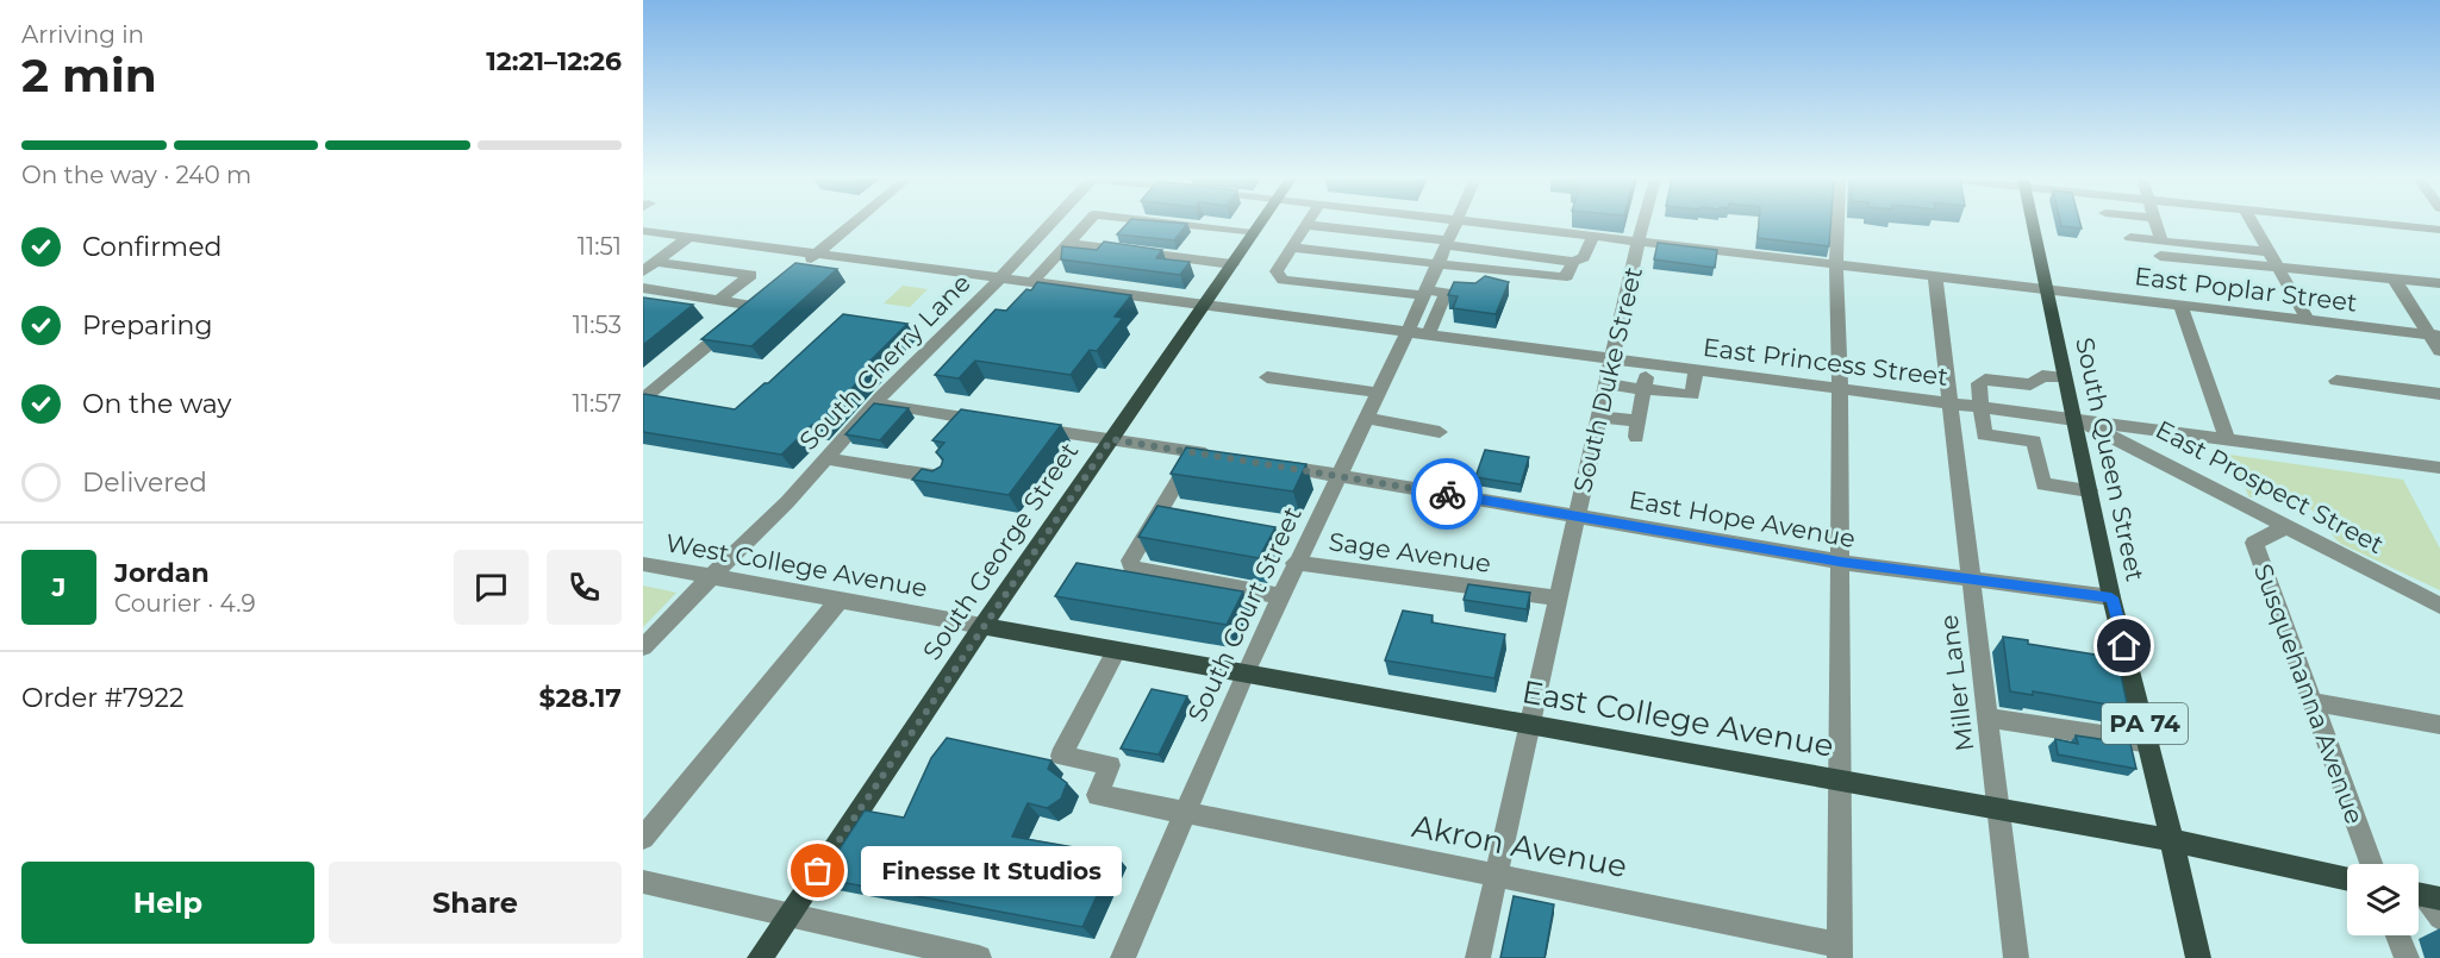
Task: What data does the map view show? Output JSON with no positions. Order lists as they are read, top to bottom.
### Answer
{
  "streets": {
    "main road": [
      "South Queen Street",
      "South George Street",
      "East College Avenue",
      "PA 74"
    ],
    "street": [
      "East Poplar Street",
      "South Cherry Lane",
      "East Princess Street",
      "South Duke Street",
      "East Prospect Street",
      "East Hope Avenue",
      "Sage Avenue",
      "West College Avenue",
      "South Court Street",
      "Miller Lane",
      "Susquehanna Avenue",
      "Akron Avenue"
    ]
  },
  "crossings": [
    ["East Poplar Street", "South Duke Street"],
    ["East Poplar Street", "South Queen Street"],
    ["East Poplar Street", "Miller Lane"],
    ["South Cherry Lane", "East Princess Street"],
    ["South Cherry Lane", "West College Avenue"],
    ["East Princess Street", "South Duke Street"],
    ["East Princess Street", "South Queen Street"],
    ["East Princess Street", "East Prospect Street"],
    ["East Princess Street", "South George Street"],
    ["East Princess Street", "South Court Street"],
    ["East Princess Street", "Miller Lane"],
    ["South Duke Street", "East Hope Avenue"],
    ["South Duke Street", "Sage Avenue"],
    ["South Duke Street", "East College Avenue"],
    ["South Duke Street", "Akron Avenue"],
    ["South Queen Street", "East Prospect Street"],
    ["South Queen Street", "East Hope Avenue"],
    ["South Queen Street", "East College Avenue"],
    ["East Prospect Street", "Susquehanna Avenue"],
    ["East Hope Avenue", "South Court Street"],
    ["East Hope Avenue", "Miller Lane"],
    ["South George Street", "West College Avenue"],
    ["South George Street", "East College Avenue"],
    ["Sage Avenue", "South Court Street"],
    ["West College Avenue", "East College Avenue"],
    ["South Court Street", "East College Avenue"],
    ["South Court Street", "Akron Avenue"],
    ["Miller Lane", "East College Avenue"],
    ["East College Avenue", "Akron Avenue"]
  ],
  "places": ["Finesse It Studios"],
  "page": {
    "heading": ["2 min", "Arriving in", "12:21–12:26"],
    "panel": [
      "Jordan",
      "Courier · 4.9",
      "Order #7922",
      "$28.17"
    ],
    "bar": "On the way · 240 m",
    "list": [
      ["Confirmed", "11:51"],
      ["Preparing", "11:53"],
      ["On the way", "11:57"],
      "Delivered"
    ],
    "round": "J",
    "bubble": "Finesse It Studios",
    "buttons": ["Help", "Share"]
  }
}
